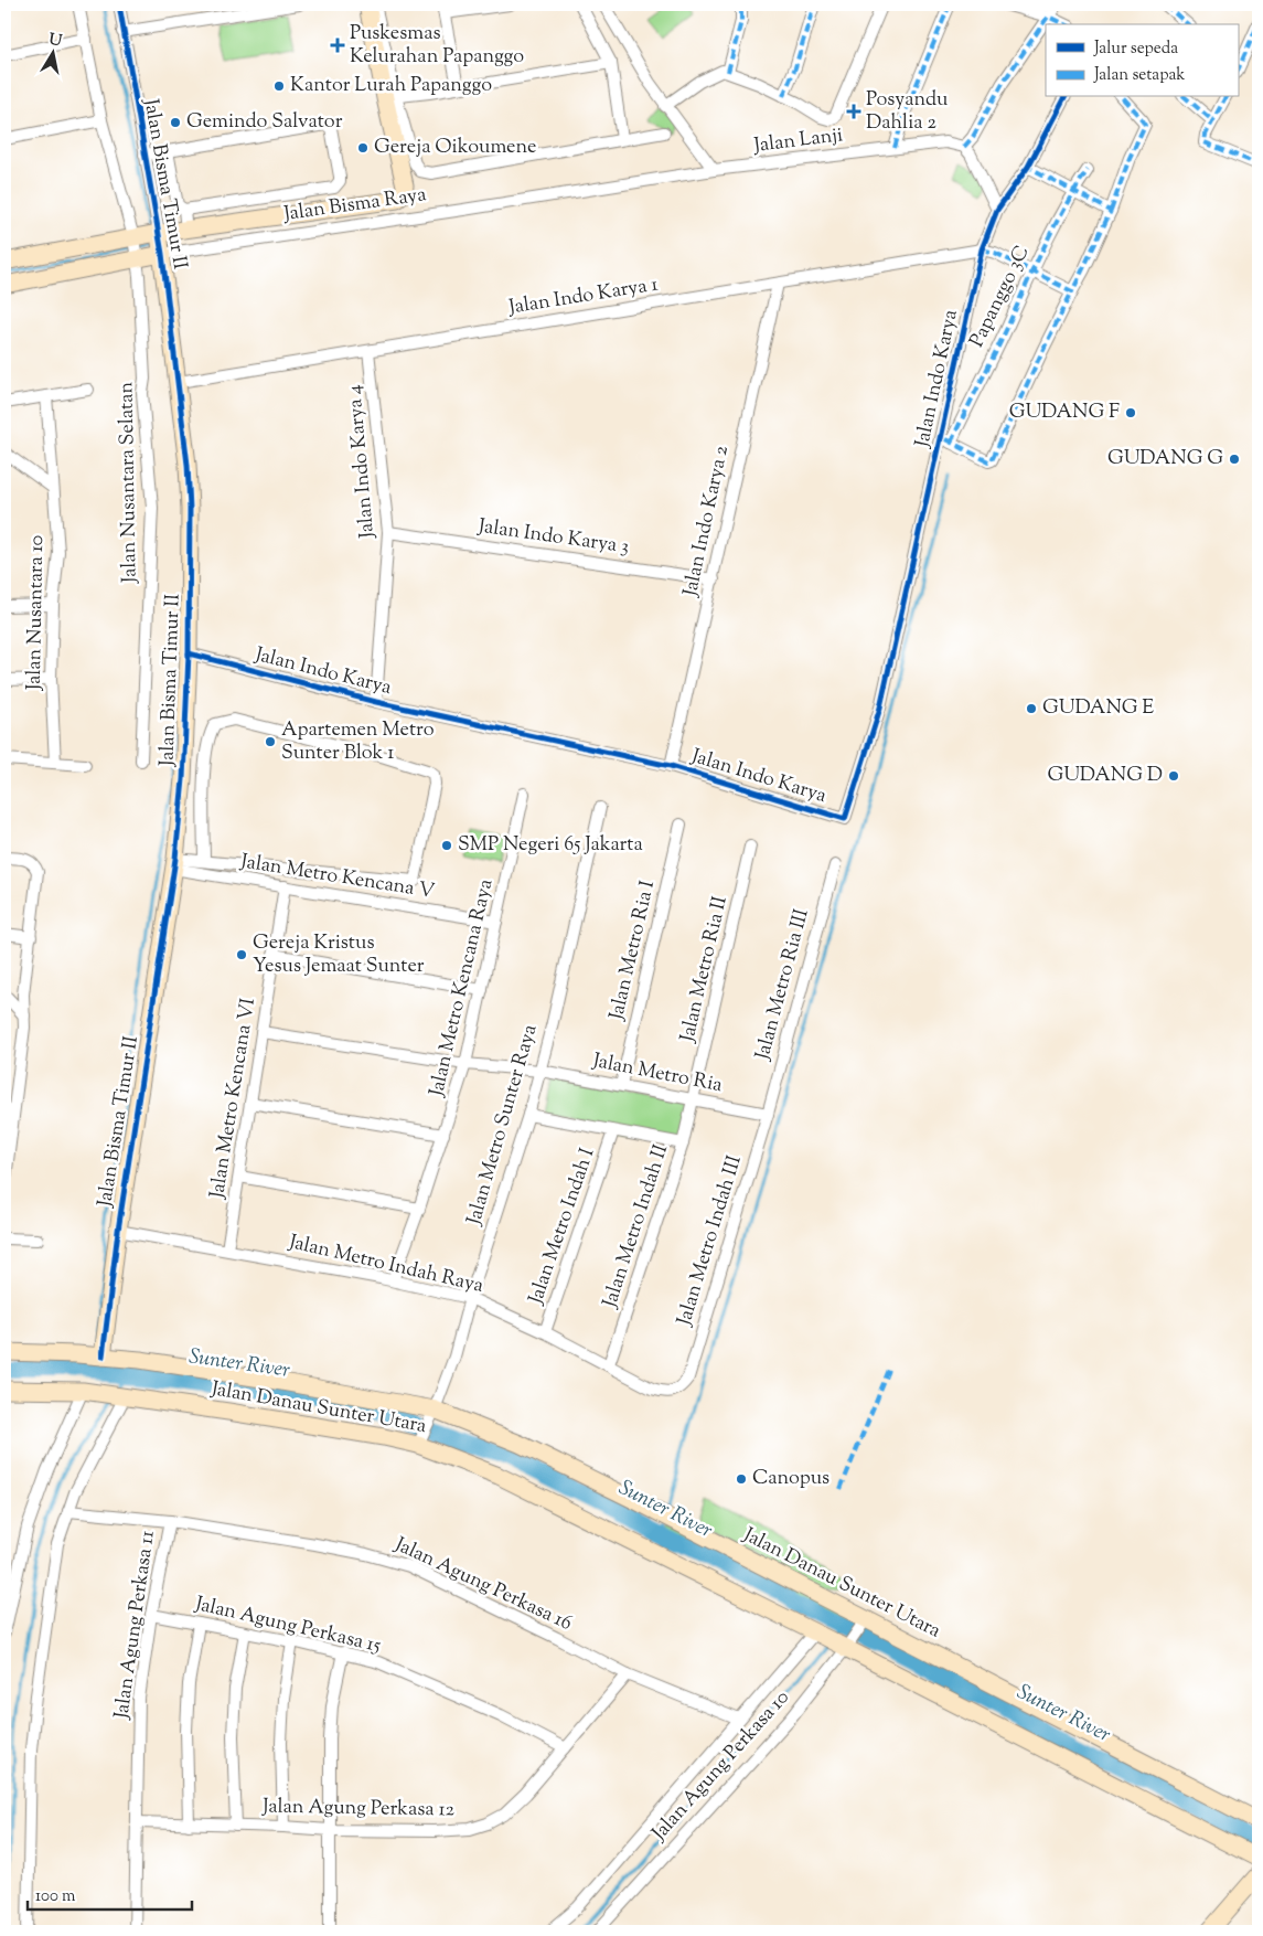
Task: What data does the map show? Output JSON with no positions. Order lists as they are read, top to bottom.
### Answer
{
  "streets": {
    "main road": ["Jalan Bisma Timur II", "Jalan Bisma Raya", "Jalan Danau Sunter Utara"],
    "street": [
      "Jalan Lanji",
      "Jalan Indo Karya 1",
      "Papanggo 3C",
      "Jalan Indo Karya",
      "Jalan Indo Karya 4",
      "Jalan Nusantara Selatan",
      "Jalan Indo Karya 2",
      "Jalan Indo Karya 3",
      "Jalan Nusantara 10",
      "Jalan Metro Kencana V",
      "Jalan Metro Ria I",
      "Jalan Metro Ria II",
      "Jalan Metro Ria III",
      "Jalan Metro Kencana Raya",
      "Jalan Metro Ria",
      "Jalan Metro Kencana VI",
      "Jalan Metro Sunter Raya",
      "Jalan Metro Indah I",
      "Jalan Metro Indah II",
      "Jalan Metro Indah III",
      "Jalan Metro Indah Raya",
      "Jalan Agung Perkasa 16",
      "Jalan Agung Perkasa 11",
      "Jalan Agung Perkasa 15",
      "Jalan Agung Perkasa 10",
      "Jalan Agung Perkasa 12"
    ]
  },
  "crossings": [
    ["Jalan Lanji", "Jalan Bisma Raya"],
    ["Jalan Bisma Timur II", "Jalan Bisma Raya"],
    ["Jalan Bisma Timur II", "Jalan Indo Karya 1"],
    ["Jalan Bisma Timur II", "Jalan Indo Karya"],
    ["Jalan Bisma Timur II", "Jalan Nusantara Selatan"],
    ["Jalan Bisma Timur II", "Jalan Metro Kencana V"],
    ["Jalan Bisma Timur II", "Jalan Metro Indah Raya"],
    ["Jalan Bisma Timur II", "Jalan Danau Sunter Utara"],
    ["Jalan Bisma Raya", "Jalan Nusantara Selatan"],
    ["Jalan Indo Karya 1", "Papanggo 3C"],
    ["Jalan Indo Karya 1", "Jalan Indo Karya"],
    ["Jalan Indo Karya 1", "Jalan Indo Karya 4"],
    ["Jalan Indo Karya 1", "Jalan Indo Karya 2"],
    ["Papanggo 3C", "Jalan Indo Karya"],
    ["Jalan Indo Karya", "Jalan Indo Karya 4"],
    ["Jalan Indo Karya", "Jalan Indo Karya 2"],
    ["Jalan Indo Karya 4", "Jalan Indo Karya 3"],
    ["Jalan Indo Karya 2", "Jalan Indo Karya 3"],
    ["Jalan Metro Kencana V", "Jalan Metro Kencana Raya"],
    ["Jalan Metro Kencana V", "Jalan Metro Kencana VI"],
    ["Jalan Metro Ria I", "Jalan Metro Ria"],
    ["Jalan Metro Ria II", "Jalan Metro Ria"],
    ["Jalan Metro Ria II", "Jalan Metro Indah II"],
    ["Jalan Metro Ria III", "Jalan Metro Ria"],
    ["Jalan Metro Ria III", "Jalan Metro Indah III"],
    ["Jalan Metro Kencana Raya", "Jalan Metro Ria"],
    ["Jalan Metro Kencana Raya", "Jalan Metro Indah Raya"],
    ["Jalan Metro Ria", "Jalan Metro Kencana VI"],
    ["Jalan Metro Ria", "Jalan Metro Sunter Raya"],
    ["Jalan Metro Ria", "Jalan Metro Indah II"],
    ["Jalan Metro Ria", "Jalan Metro Indah III"],
    ["Jalan Metro Kencana VI", "Jalan Metro Indah Raya"],
    ["Jalan Metro Sunter Raya", "Jalan Metro Indah I"],
    ["Jalan Metro Sunter Raya", "Jalan Metro Indah Raya"],
    ["Jalan Metro Sunter Raya", "Jalan Danau Sunter Utara"],
    ["Jalan Metro Indah I", "Jalan Metro Indah II"],
    ["Jalan Metro Indah I", "Jalan Metro Indah Raya"],
    ["Jalan Metro Indah II", "Jalan Metro Indah Raya"],
    ["Jalan Metro Indah III", "Jalan Metro Indah Raya"],
    ["Jalan Danau Sunter Utara", "Jalan Agung Perkasa 10"],
    ["Jalan Agung Perkasa 16", "Jalan Agung Perkasa 11"],
    ["Jalan Agung Perkasa 16", "Jalan Agung Perkasa 10"],
    ["Jalan Agung Perkasa 16", "Jalan Agung Perkasa 12"],
    ["Jalan Agung Perkasa 11", "Jalan Agung Perkasa 15"],
    ["Jalan Agung Perkasa 11", "Jalan Agung Perkasa 12"],
    ["Jalan Agung Perkasa 15", "Jalan Agung Perkasa 12"]
  ],
  "water": ["Sunter River"],
  "places": {
    "health": ["Puskesmas Kelurahan Papanggo", "Posyandu Dahlia 2"],
    "other": [
      "Kantor Lurah Papanggo",
      "Gemindo Salvator",
      "Gereja Oikoumene",
      "GUDANG F",
      "GUDANG G",
      "GUDANG E",
      "Apartemen Metro Sunter Blok 1",
      "GUDANG D",
      "SMP Negeri 65 Jakarta",
      "Gereja Kristus Yesus Jemaat Sunter",
      "Canopus"
    ]
  },
  "legend": ["Jalur sepeda", "Jalan setapak"],
  "scale_bar": "100 m",
  "north": "top"
}
